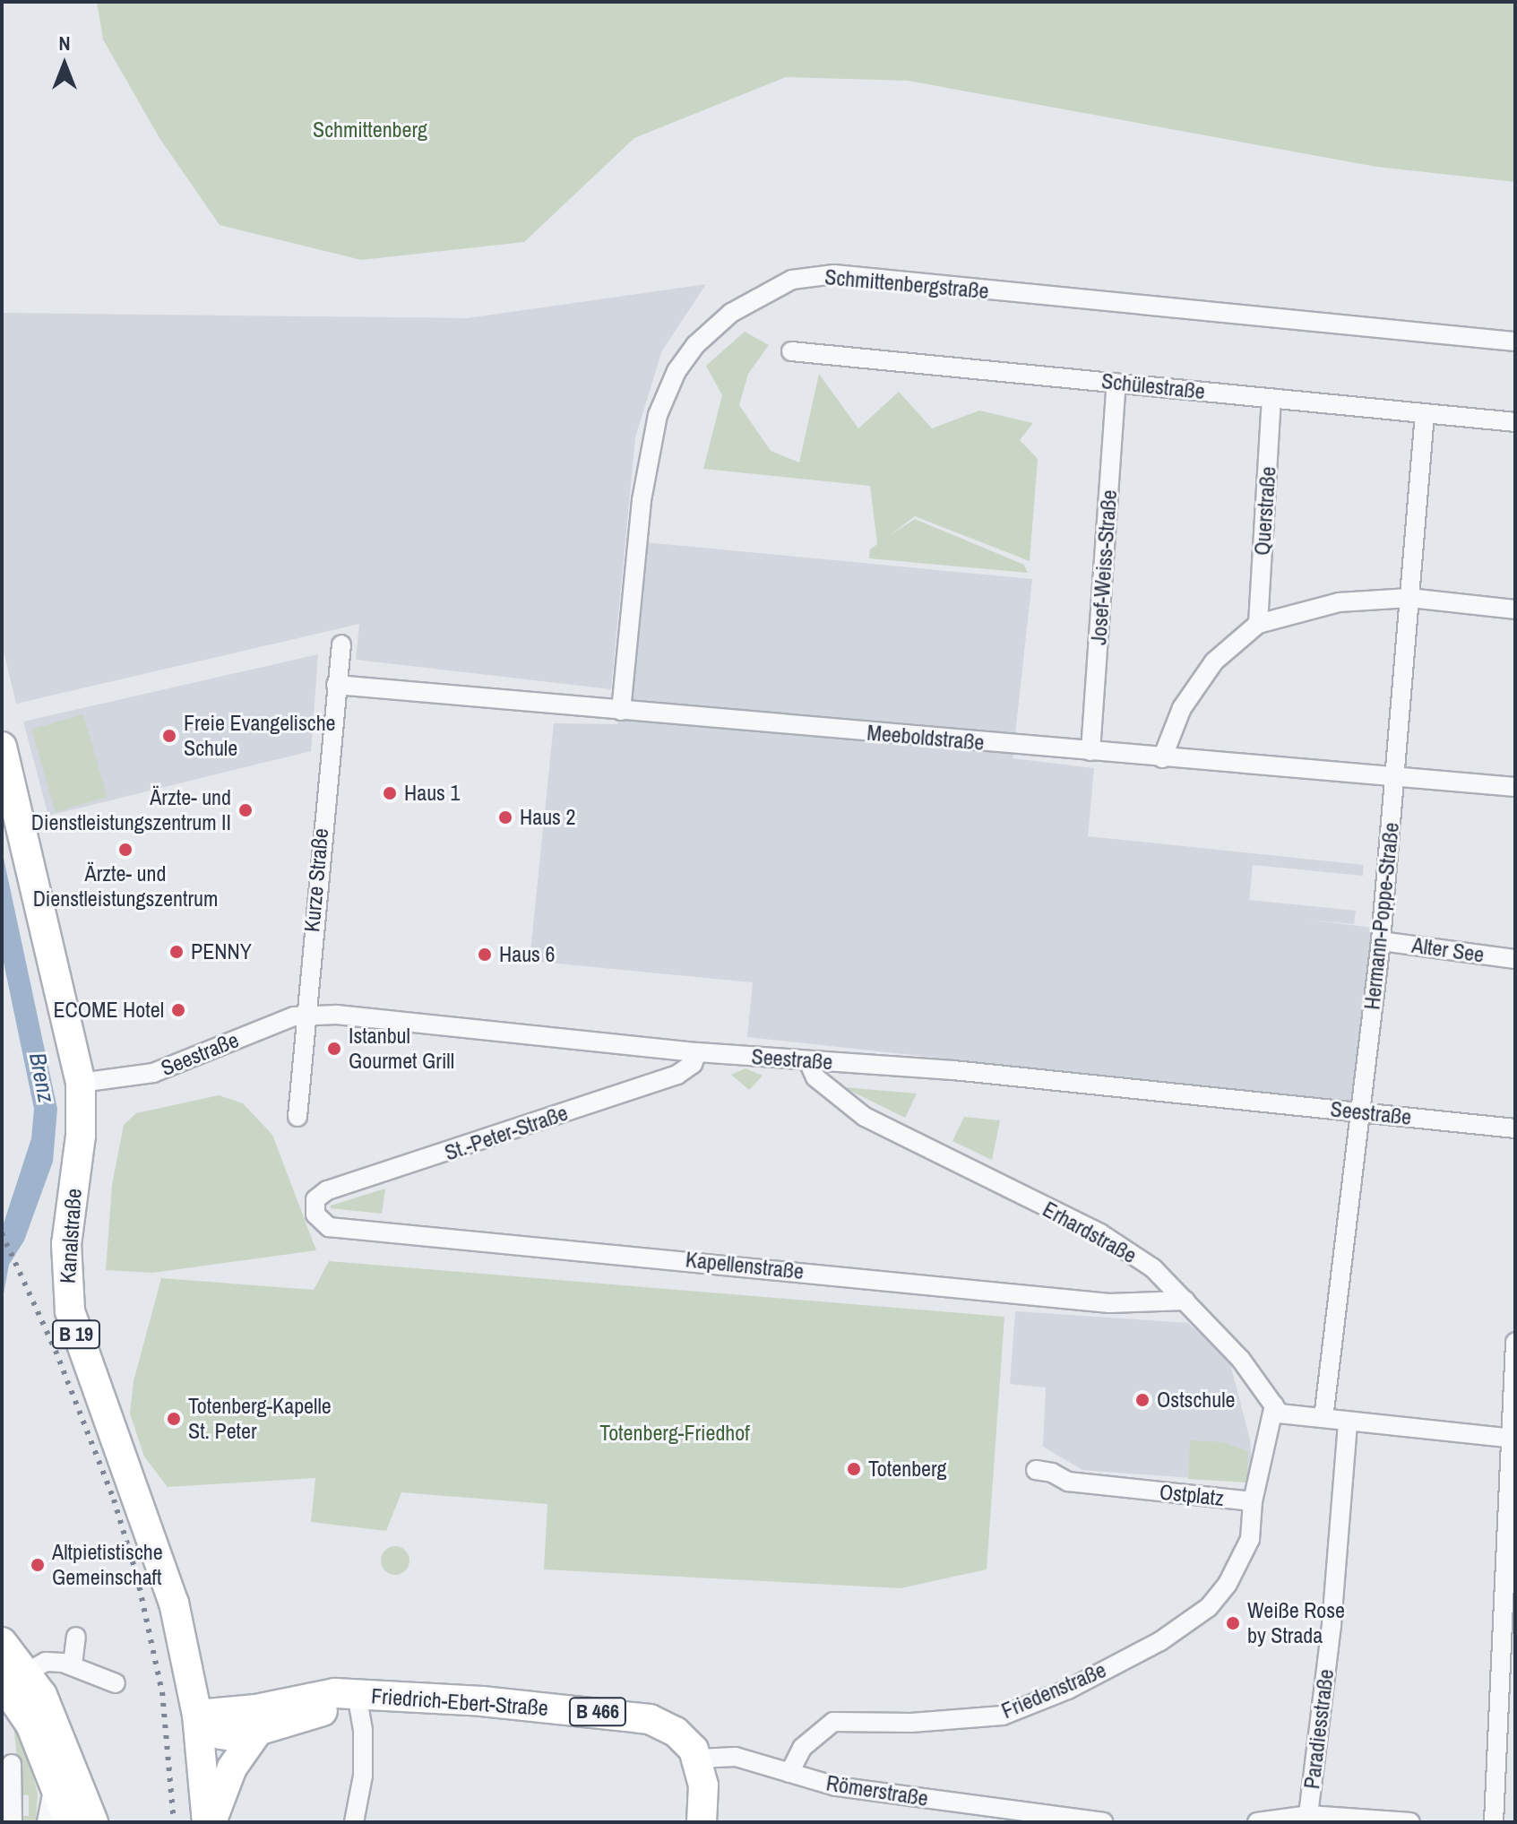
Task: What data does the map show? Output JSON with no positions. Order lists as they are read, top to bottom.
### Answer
{
  "streets": {
    "main road": [
      "Kanalstraße",
      "B 19",
      "Friedrich-Ebert-Straße",
      "B 466"
    ],
    "street": [
      "Schmittenbergstraße",
      "Schülestraße",
      "Querstraße",
      "Josef-Weiss-Straße",
      "Meeboldstraße",
      "Kurze Straße",
      "Hermann-Poppe-Straße",
      "Alter See",
      "Seestraße",
      "St.-Peter-Straße",
      "Erhardstraße",
      "Kapellenstraße",
      "Ostplatz",
      "Friedenstraße",
      "Paradiesstraße",
      "Römerstraße"
    ]
  },
  "crossings": [
    ["Schmittenbergstraße", "Meeboldstraße"],
    ["Schülestraße", "Querstraße"],
    ["Schülestraße", "Josef-Weiss-Straße"],
    ["Schülestraße", "Hermann-Poppe-Straße"],
    ["Josef-Weiss-Straße", "Meeboldstraße"],
    ["Meeboldstraße", "Kurze Straße"],
    ["Meeboldstraße", "Hermann-Poppe-Straße"],
    ["Kurze Straße", "Seestraße"],
    ["Hermann-Poppe-Straße", "Alter See"],
    ["Hermann-Poppe-Straße", "Seestraße"],
    ["Seestraße", "St.-Peter-Straße"],
    ["Seestraße", "Erhardstraße"],
    ["Seestraße", "Kanalstraße"],
    ["St.-Peter-Straße", "Kapellenstraße"],
    ["Erhardstraße", "Kapellenstraße"],
    ["Erhardstraße", "Ostplatz"],
    ["Kanalstraße", "B 19"],
    ["Kanalstraße", "Friedrich-Ebert-Straße"],
    ["B 19", "Friedrich-Ebert-Straße"],
    ["Ostplatz", "Friedenstraße"],
    ["Friedenstraße", "Römerstraße"],
    ["Friedrich-Ebert-Straße", "Römerstraße"]
  ],
  "water": ["Brenz"],
  "parks": ["Schmittenberg", "Totenberg-Friedhof"],
  "places": [
    "Freie Evangelische Schule",
    "Haus 1",
    "Ärzte- und Dienstleistungszentrum II",
    "Haus 2",
    "Ärzte- und Dienstleistungszentrum",
    "PENNY",
    "Haus 6",
    "ECOME Hotel",
    "Istanbul Gourmet Grill",
    "Ostschule",
    "Totenberg-Kapelle St. Peter",
    "Totenberg",
    "Altpietistische Gemeinschaft",
    "Weiße Rose by Strada"
  ],
  "north": "top"
}
